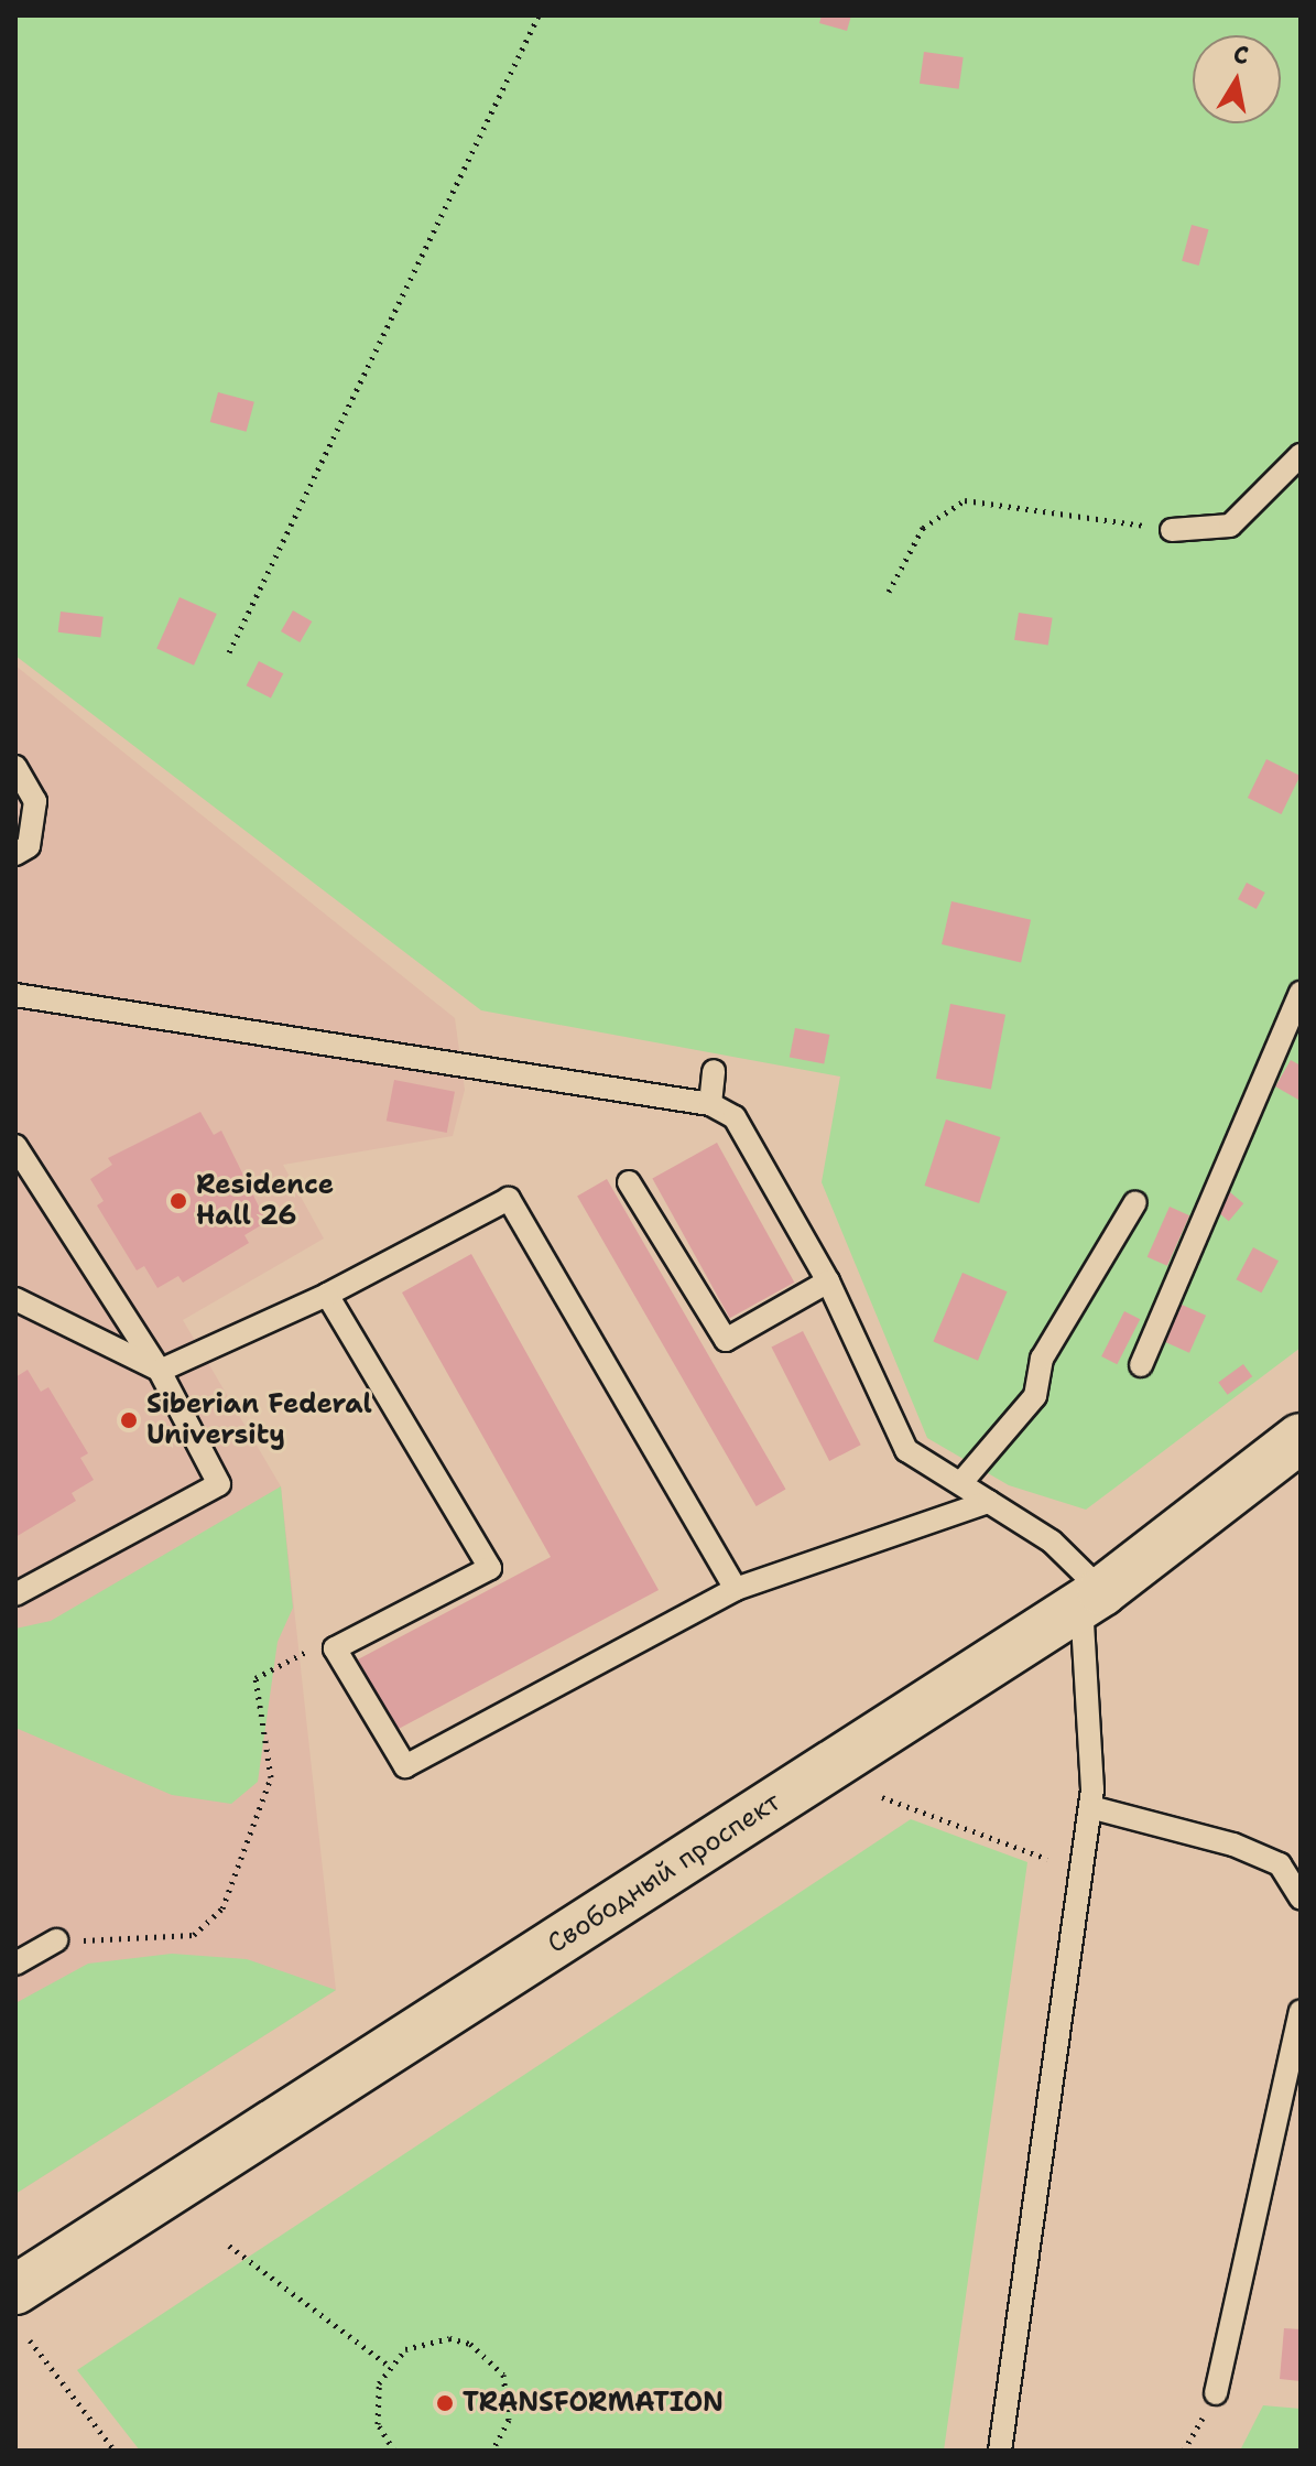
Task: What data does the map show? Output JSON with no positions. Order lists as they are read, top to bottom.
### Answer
{
  "streets": {
    "main road": ["Свободный проспект"]
  },
  "places": ["Residence Hall 26", "Siberian Federal University", "TRANSFORMATION"],
  "north": "top"
}
